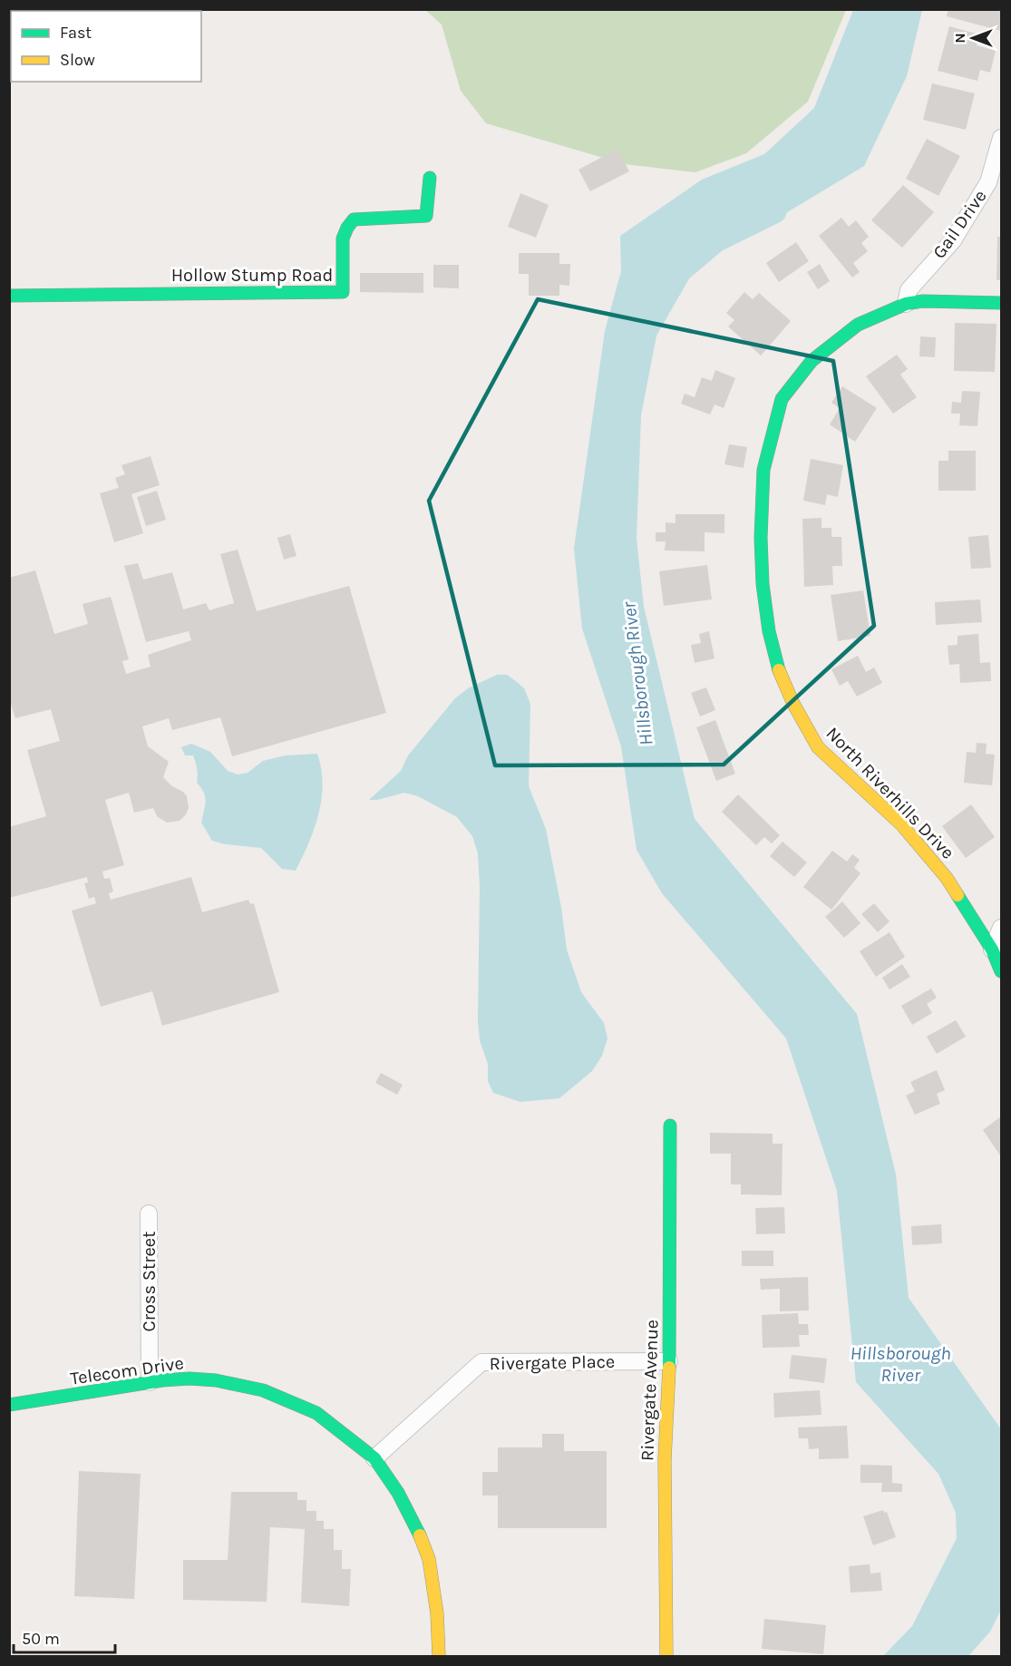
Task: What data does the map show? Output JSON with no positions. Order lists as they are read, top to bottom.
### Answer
{
  "streets": {
    "street": [
      "Gail Drive",
      "Hollow Stump Road",
      "North Riverhills Drive",
      "Cross Street",
      "Rivergate Place",
      "Telecom Drive",
      "Rivergate Avenue"
    ]
  },
  "crossings": [
    ["Gail Drive", "North Riverhills Drive"],
    ["Cross Street", "Telecom Drive"],
    ["Rivergate Place", "Telecom Drive"],
    ["Rivergate Place", "Rivergate Avenue"]
  ],
  "water": ["Hillsborough River"],
  "legend": ["Fast", "Slow"],
  "scale_bar": "50 m",
  "north": "left"
}
